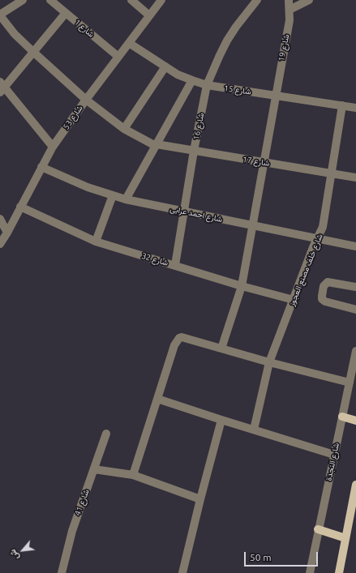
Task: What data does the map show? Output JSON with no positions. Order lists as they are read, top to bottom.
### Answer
{
  "streets": {
    "street": [
      "شارع 1",
      "شارع 19",
      "شارع 15",
      "شارع 53",
      "شارع 16",
      "شارع 17",
      "شارع احمد عرابى",
      "شارع 32",
      "شارع خلف مصنع العجوز",
      "شارع النجدة",
      "شارع 41"
    ]
  },
  "crossings": [
    ["شارع 1", "شارع 53"],
    ["شارع 19", "شارع 15"],
    ["شارع 19", "شارع 17"],
    ["شارع 19", "شارع احمد عرابى"],
    ["شارع 19", "شارع 32"],
    ["شارع 15", "شارع 53"],
    ["شارع 15", "شارع 16"],
    ["شارع 15", "شارع خلف مصنع العجوز"],
    ["شارع 53", "شارع 17"],
    ["شارع 53", "شارع احمد عرابى"],
    ["شارع 53", "شارع 32"],
    ["شارع 16", "شارع 17"],
    ["شارع 16", "شارع احمد عرابى"],
    ["شارع 16", "شارع 32"],
    ["شارع 17", "شارع خلف مصنع العجوز"],
    ["شارع احمد عرابى", "شارع خلف مصنع العجوز"],
    ["شارع 32", "شارع خلف مصنع العجوز"]
  ],
  "scale_bar": "50 m",
  "north": "bottom left"
}
